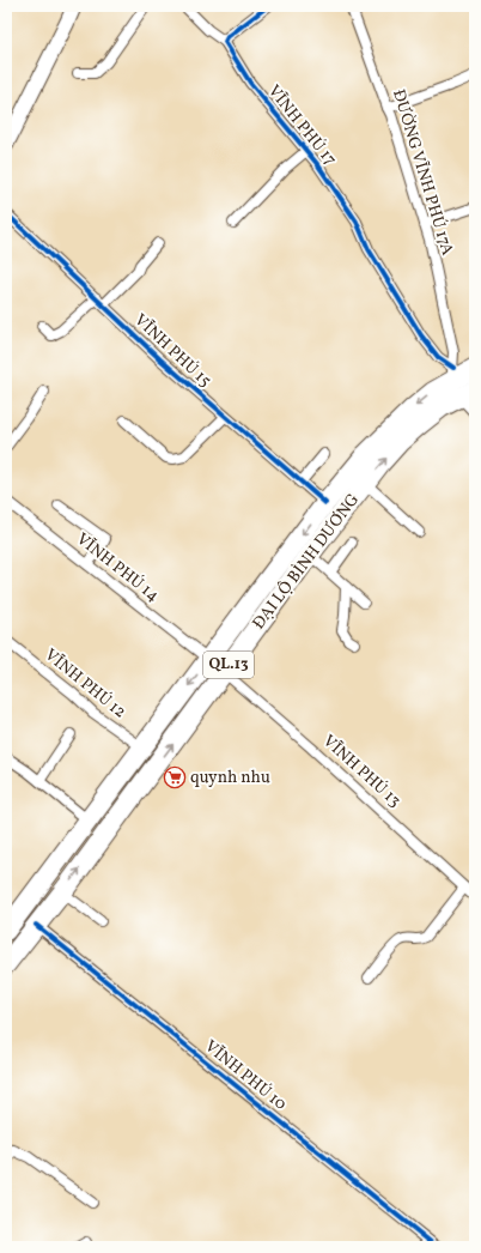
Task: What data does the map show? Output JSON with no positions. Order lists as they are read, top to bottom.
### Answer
{
  "streets": {
    "highway": ["ĐẠI LỘ BÌNH DƯƠNG", "QL.13"],
    "street": [
      "VĨNH PHÚ 17",
      "ĐƯỜNG VĨNH PHÚ 17A",
      "VĨNH PHÚ 15",
      "VĨNH PHÚ 14",
      "VĨNH PHÚ 12",
      "VĨNH PHÚ 13",
      "VĨNH PHÚ 10"
    ]
  },
  "crossings": [
    ["VĨNH PHÚ 17", "ĐƯỜNG VĨNH PHÚ 17A"],
    ["VĨNH PHÚ 17", "ĐẠI LỘ BÌNH DƯƠNG"],
    ["ĐƯỜNG VĨNH PHÚ 17A", "ĐẠI LỘ BÌNH DƯƠNG"],
    ["VĨNH PHÚ 15", "ĐẠI LỘ BÌNH DƯƠNG"],
    ["ĐẠI LỘ BÌNH DƯƠNG", "VĨNH PHÚ 14"],
    ["ĐẠI LỘ BÌNH DƯƠNG", "VĨNH PHÚ 12"],
    ["ĐẠI LỘ BÌNH DƯƠNG", "VĨNH PHÚ 13"],
    ["ĐẠI LỘ BÌNH DƯƠNG", "VĨNH PHÚ 10"]
  ],
  "places": {
    "supermarket": ["quynh nhu"]
  }
}
